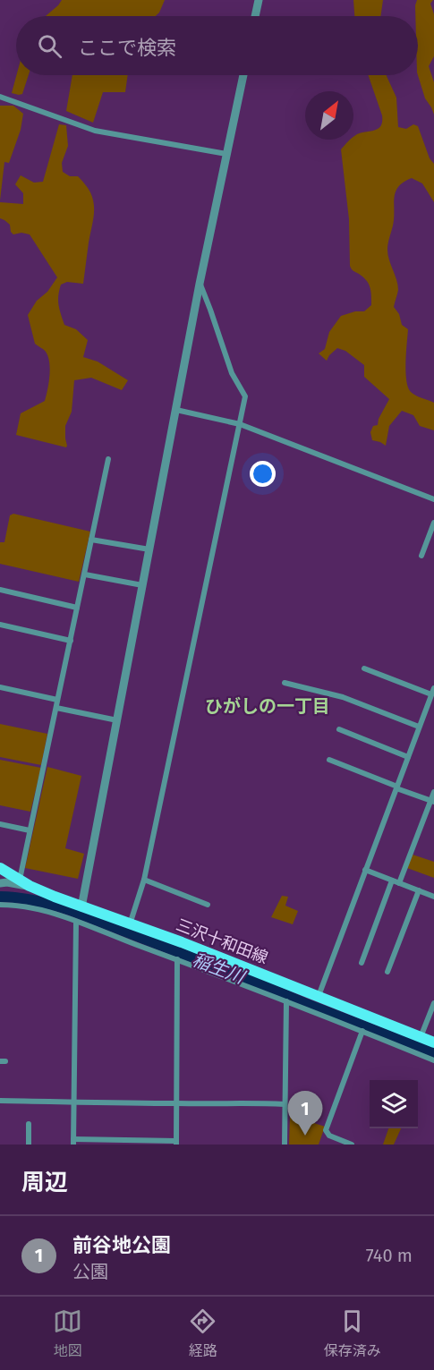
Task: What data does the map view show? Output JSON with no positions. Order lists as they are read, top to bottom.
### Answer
{
  "streets": {
    "main road": ["三沢十和田線"]
  },
  "districts": ["ひがしの一丁目"],
  "water": ["稲生川"],
  "north": "top right",
  "page": {
    "search": "ここで検索",
    "pins": "1",
    "heading": "周辺",
    "list": [
      {
        "mark": "1",
        "name": "前谷地公園",
        "note": "公園",
        "value": "740 m"
      }
    ],
    "nav": ["地図", "経路", "保存済み"]
  }
}
